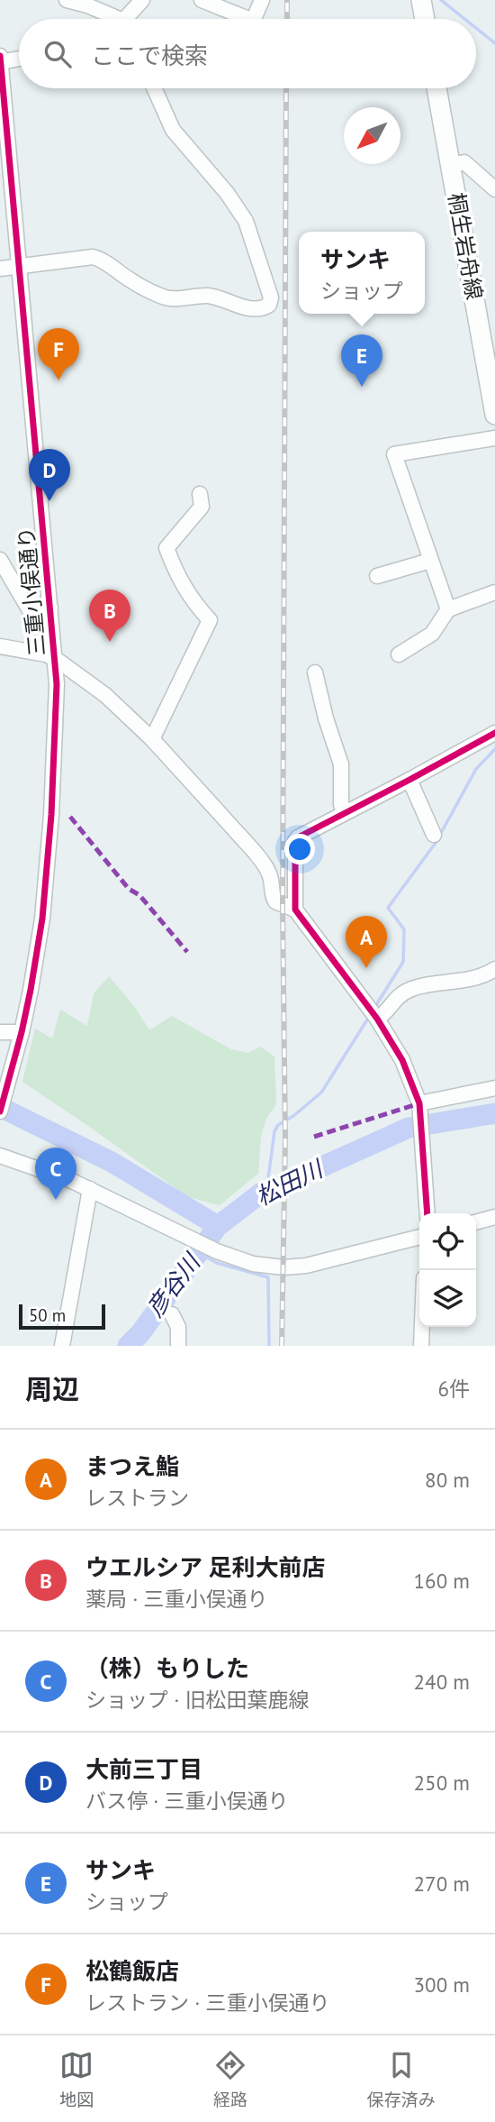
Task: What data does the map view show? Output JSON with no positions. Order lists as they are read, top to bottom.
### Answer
{
  "streets": {
    "main road": ["桐生岩舟線"],
    "street": ["三重小俣通り"]
  },
  "water": ["松田川", "彦谷川"],
  "scale_bar": "50 m",
  "north": "bottom left",
  "page": {
    "search": "ここで検索",
    "popup": ["サンキ", "ショップ"],
    "pins": [
      "F",
      "E",
      "D",
      "B",
      "A",
      "C"
    ],
    "scale": "50 m",
    "heading": ["周辺", "6件"],
    "list": [
      {
        "mark": "A",
        "name": "まつえ鮨",
        "note": "レストラン",
        "value": "80 m"
      },
      {
        "mark": "B",
        "name": "ウエルシア 足利大前店",
        "note": "薬局 · 三重小俣通り",
        "value": "160 m"
      },
      {
        "mark": "C",
        "name": "（株）もりした",
        "note": "ショップ · 旧松田葉鹿線",
        "value": "240 m"
      },
      {
        "mark": "D",
        "name": "大前三丁目",
        "note": "バス停 · 三重小俣通り",
        "value": "250 m"
      },
      {
        "mark": "E",
        "name": "サンキ",
        "note": "ショップ",
        "value": "270 m"
      },
      {
        "mark": "F",
        "name": "松鶴飯店",
        "note": "レストラン · 三重小俣通り",
        "value": "300 m"
      }
    ],
    "nav": ["地図", "経路", "保存済み"]
  }
}
